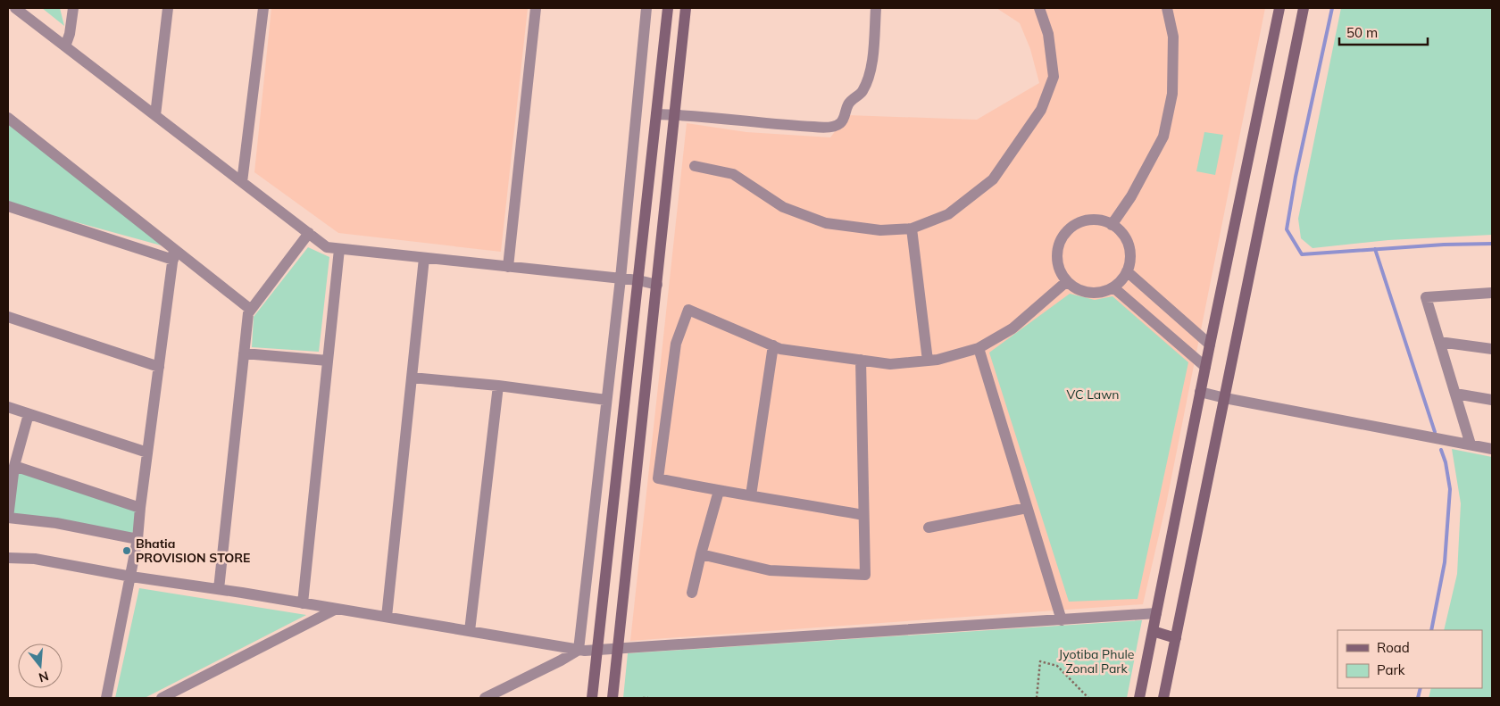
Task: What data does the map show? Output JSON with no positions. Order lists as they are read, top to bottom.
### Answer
{
  "parks": ["VC Lawn", "Jyotiba Phule Zonal Park"],
  "places": ["Bhatia PROVISION STORE"],
  "legend": ["Road", "Park"],
  "scale_bar": "50 m",
  "north": "bottom"
}
